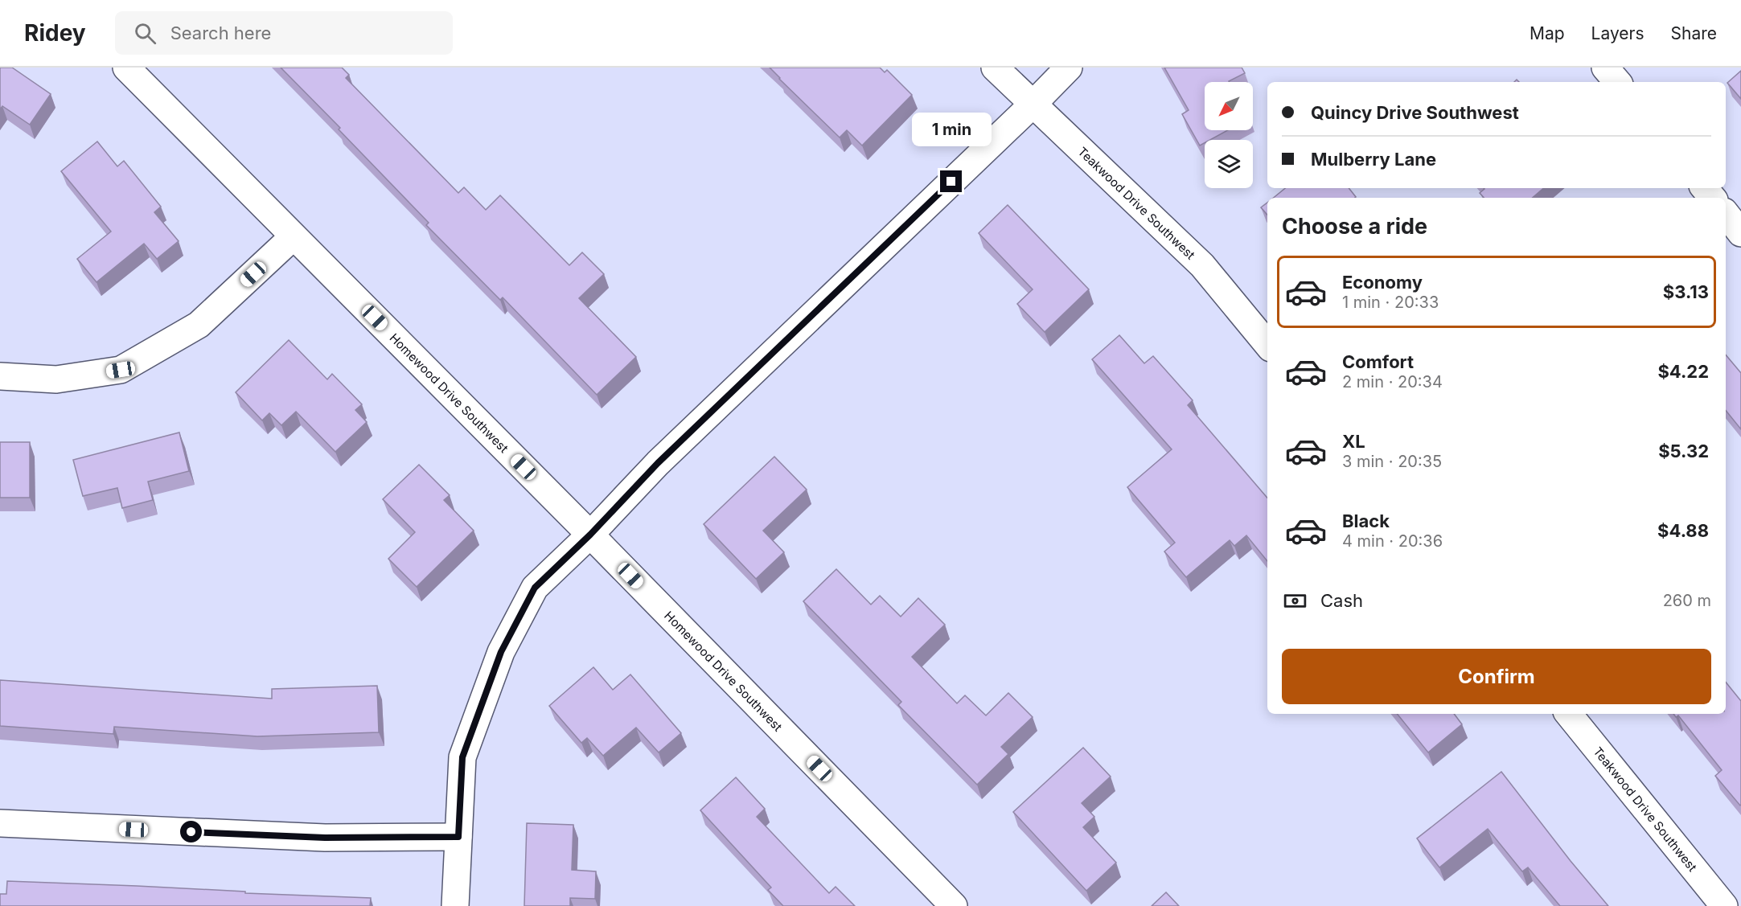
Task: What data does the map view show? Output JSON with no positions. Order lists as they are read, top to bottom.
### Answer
{
  "streets": {
    "street": ["Teakwood Drive Southwest", "Homewood Drive Southwest"]
  },
  "north": "bottom left",
  "page": {
    "header": "Ridey",
    "search": "Search here",
    "nav": ["Map", "Layers", "Share"],
    "banner": ["Quincy Drive Southwest", "Mulberry Lane"],
    "bubble": "1 min",
    "heading": "Choose a ride",
    "list": [
      {
        "name": "Economy",
        "note": "1 min · 20:33",
        "value": "$3.13"
      },
      {
        "name": "Comfort",
        "note": "2 min · 20:34",
        "value": "$4.22"
      },
      {
        "name": "XL",
        "note": "3 min · 20:35",
        "value": "$5.32"
      },
      {
        "name": "Black",
        "note": "4 min · 20:36",
        "value": "$4.88"
      }
    ],
    "pay": ["Cash", "260 m"],
    "buttons": "Confirm"
  }
}
